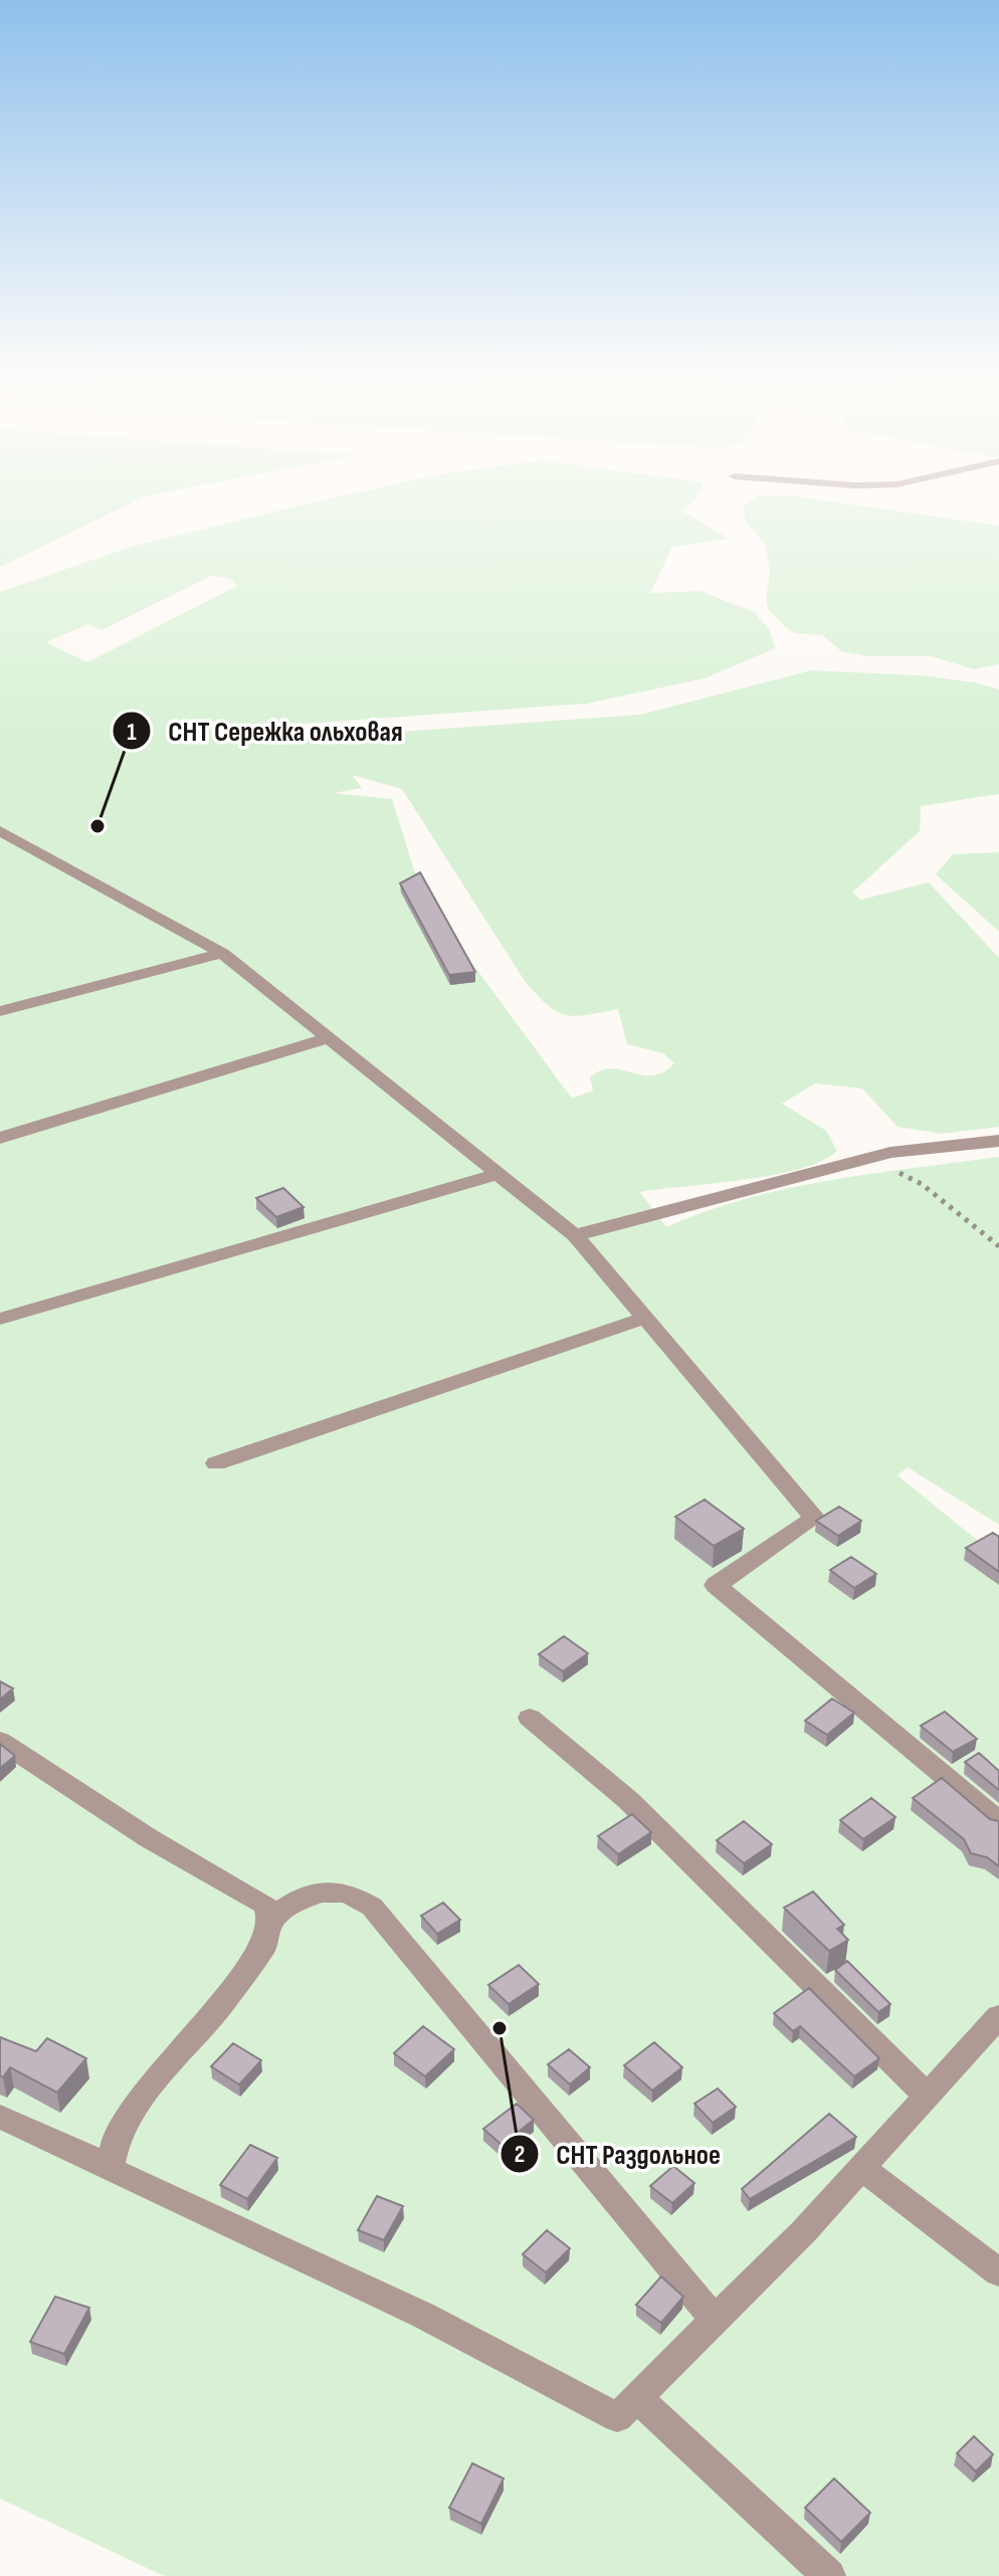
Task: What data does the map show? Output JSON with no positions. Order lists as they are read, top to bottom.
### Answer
{
  "places": ["СНТ Сережка ольховая", "СНТ Раздольное"]
}
